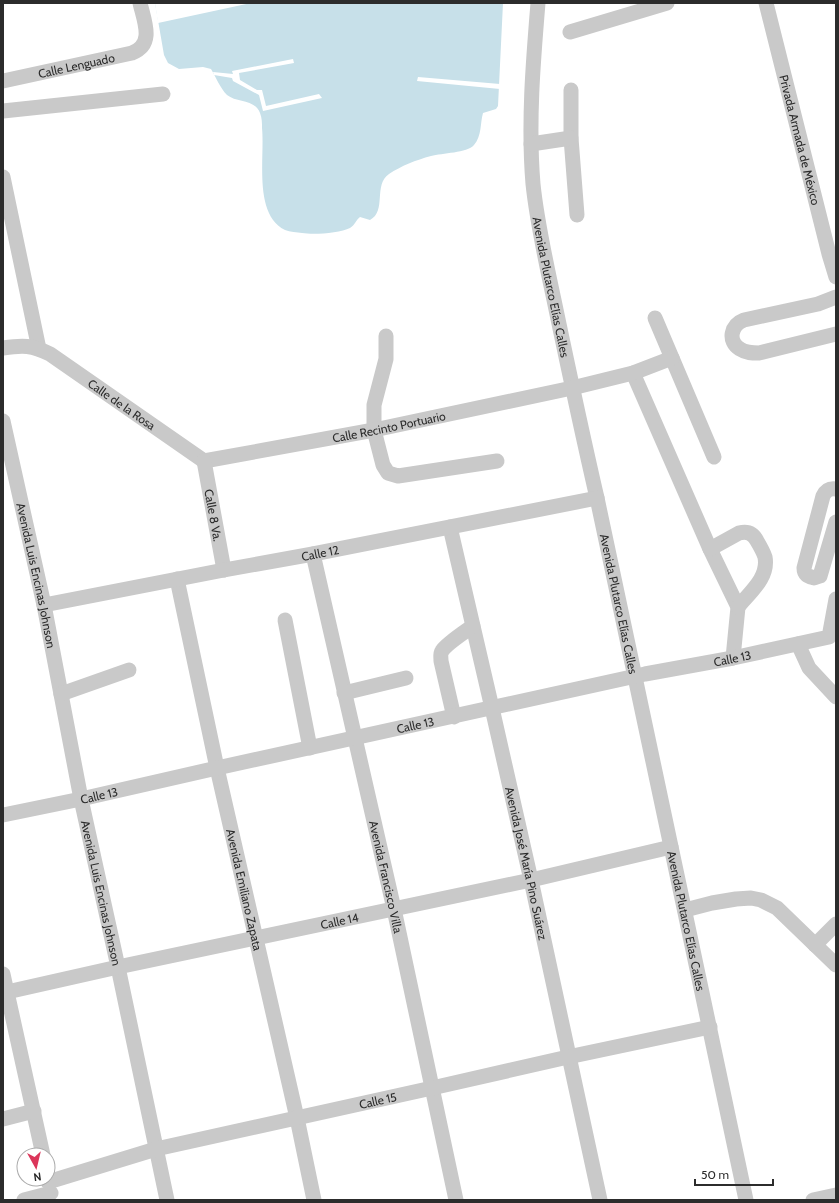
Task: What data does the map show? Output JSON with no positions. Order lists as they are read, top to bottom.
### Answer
{
  "streets": {
    "street": [
      "Calle Lenguado",
      "Privada Armada de México",
      "Avenida Plutarco Elías Calles",
      "Calle de la Rosa",
      "Calle Recinto Portuario",
      "Calle 8 Va.",
      "Calle 12",
      "Avenida Luis Encinas Johnson",
      "Calle 13",
      "Avenida José María Pino Suárez",
      "Avenida Francisco Villa",
      "Avenida Emiliano Zapata",
      "Calle 14",
      "Calle 15"
    ]
  },
  "crossings": [
    ["Avenida Plutarco Elías Calles", "Calle Recinto Portuario"],
    ["Avenida Plutarco Elías Calles", "Calle 12"],
    ["Avenida Plutarco Elías Calles", "Calle 13"],
    ["Avenida Plutarco Elías Calles", "Calle 14"],
    ["Avenida Plutarco Elías Calles", "Calle 15"],
    ["Calle de la Rosa", "Calle Recinto Portuario"],
    ["Calle de la Rosa", "Calle 8 Va."],
    ["Calle Recinto Portuario", "Calle 8 Va."],
    ["Calle 8 Va.", "Calle 12"],
    ["Calle 12", "Avenida Luis Encinas Johnson"],
    ["Calle 12", "Avenida José María Pino Suárez"],
    ["Calle 12", "Avenida Francisco Villa"],
    ["Calle 12", "Avenida Emiliano Zapata"],
    ["Avenida Luis Encinas Johnson", "Calle 13"],
    ["Avenida Luis Encinas Johnson", "Calle 14"],
    ["Avenida Luis Encinas Johnson", "Calle 15"],
    ["Calle 13", "Avenida José María Pino Suárez"],
    ["Calle 13", "Avenida Francisco Villa"],
    ["Calle 13", "Avenida Emiliano Zapata"],
    ["Avenida José María Pino Suárez", "Calle 14"],
    ["Avenida José María Pino Suárez", "Calle 15"],
    ["Avenida Francisco Villa", "Calle 14"],
    ["Avenida Francisco Villa", "Calle 15"],
    ["Avenida Emiliano Zapata", "Calle 14"],
    ["Avenida Emiliano Zapata", "Calle 15"]
  ],
  "scale_bar": "50 m",
  "north": "bottom"
}
